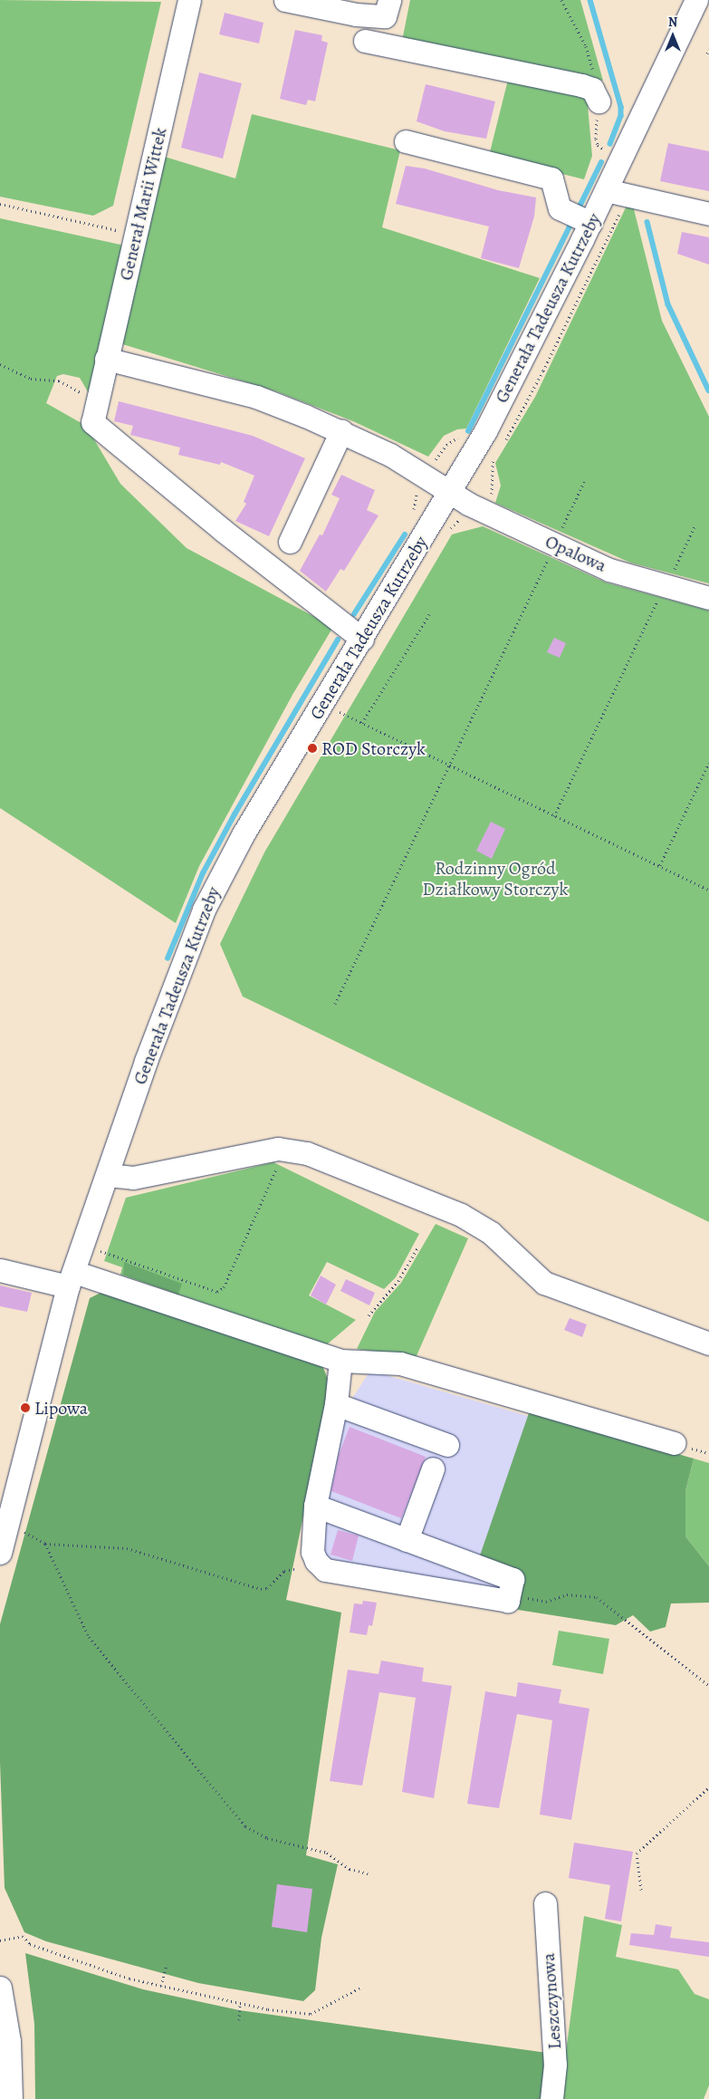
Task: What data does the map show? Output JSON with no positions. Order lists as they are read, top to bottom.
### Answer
{
  "streets": {
    "street": [
      "Generał Marii Wittek",
      "Generała Tadeusza Kutrzeby",
      "Opalowa",
      "Leszczynowa"
    ]
  },
  "crossings": [
    ["Generał Marii Wittek", "Opalowa"],
    ["Generała Tadeusza Kutrzeby", "Opalowa"]
  ],
  "parks": ["Rodzinny Ogród Działkowy Storczyk"],
  "places": ["ROD Storczyk", "Lipowa"],
  "north": "top"
}
